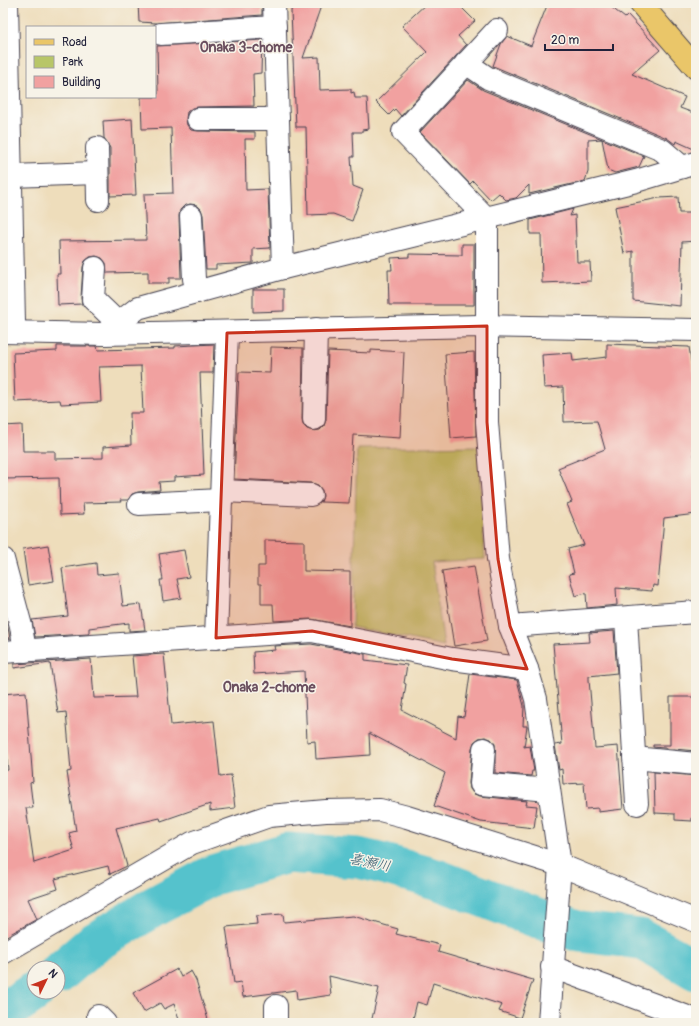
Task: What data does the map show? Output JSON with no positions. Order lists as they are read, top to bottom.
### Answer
{
  "districts": ["Onaka 3-chome", "Onaka 2-chome"],
  "water": ["喜瀬川"],
  "legend": ["Road", "Park", "Building"],
  "scale_bar": "20 m",
  "north": "top right"
}
